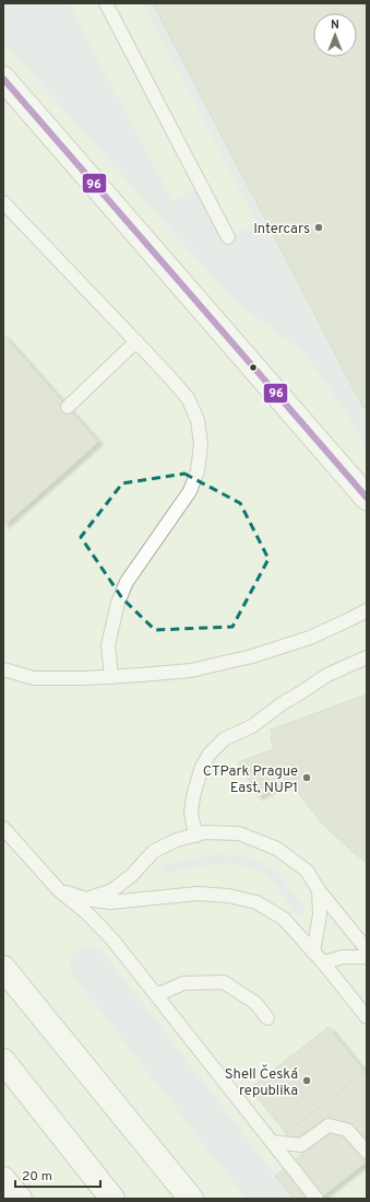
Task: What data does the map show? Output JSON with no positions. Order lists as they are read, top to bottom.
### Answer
{
  "places": ["Intercars", "CTPark Prague East, NUP1", "Shell Česká republika"],
  "lines": ["transit line 96"],
  "scale_bar": "20 m",
  "north": "top"
}
